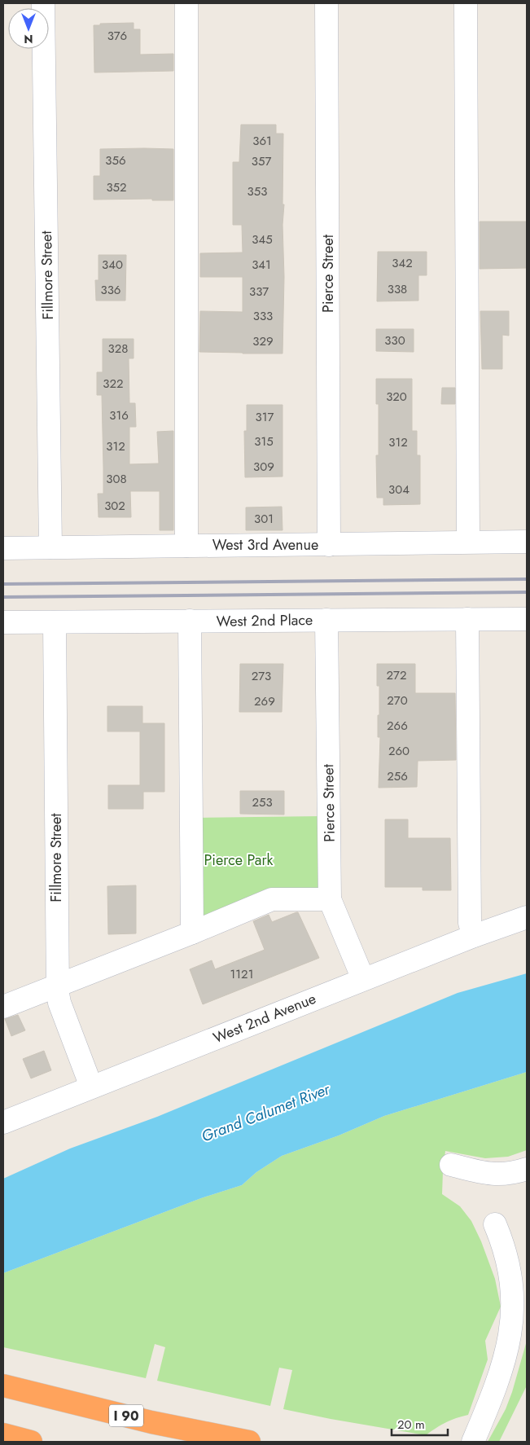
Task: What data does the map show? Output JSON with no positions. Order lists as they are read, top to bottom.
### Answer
{
  "streets": {
    "highway": ["I 90"],
    "street": [
      "Pierce Street",
      "Fillmore Street",
      "West 3rd Avenue",
      "West 2nd Place",
      "West 2nd Avenue"
    ]
  },
  "crossings": [
    ["Pierce Street", "West 3rd Avenue"],
    ["Pierce Street", "West 2nd Place"],
    ["Pierce Street", "West 2nd Avenue"],
    ["Fillmore Street", "West 3rd Avenue"],
    ["Fillmore Street", "West 2nd Place"],
    ["Fillmore Street", "West 2nd Avenue"]
  ],
  "water": ["Grand Calumet River"],
  "parks": ["Pierce Park"],
  "house_numbers": [
    "376",
    "361",
    "356",
    "357",
    "352",
    "353",
    "345",
    "342",
    "340",
    "341",
    "338",
    "336",
    "337",
    "333",
    "330",
    "329",
    "328",
    "322",
    "320",
    "316",
    "317",
    "315",
    "312",
    "312",
    "309",
    "308",
    "304",
    "302",
    "301",
    "272",
    "273",
    "270",
    "269",
    "266",
    "260",
    "256",
    "253",
    "1121"
  ],
  "scale_bar": "20 m",
  "north": "bottom"
}
